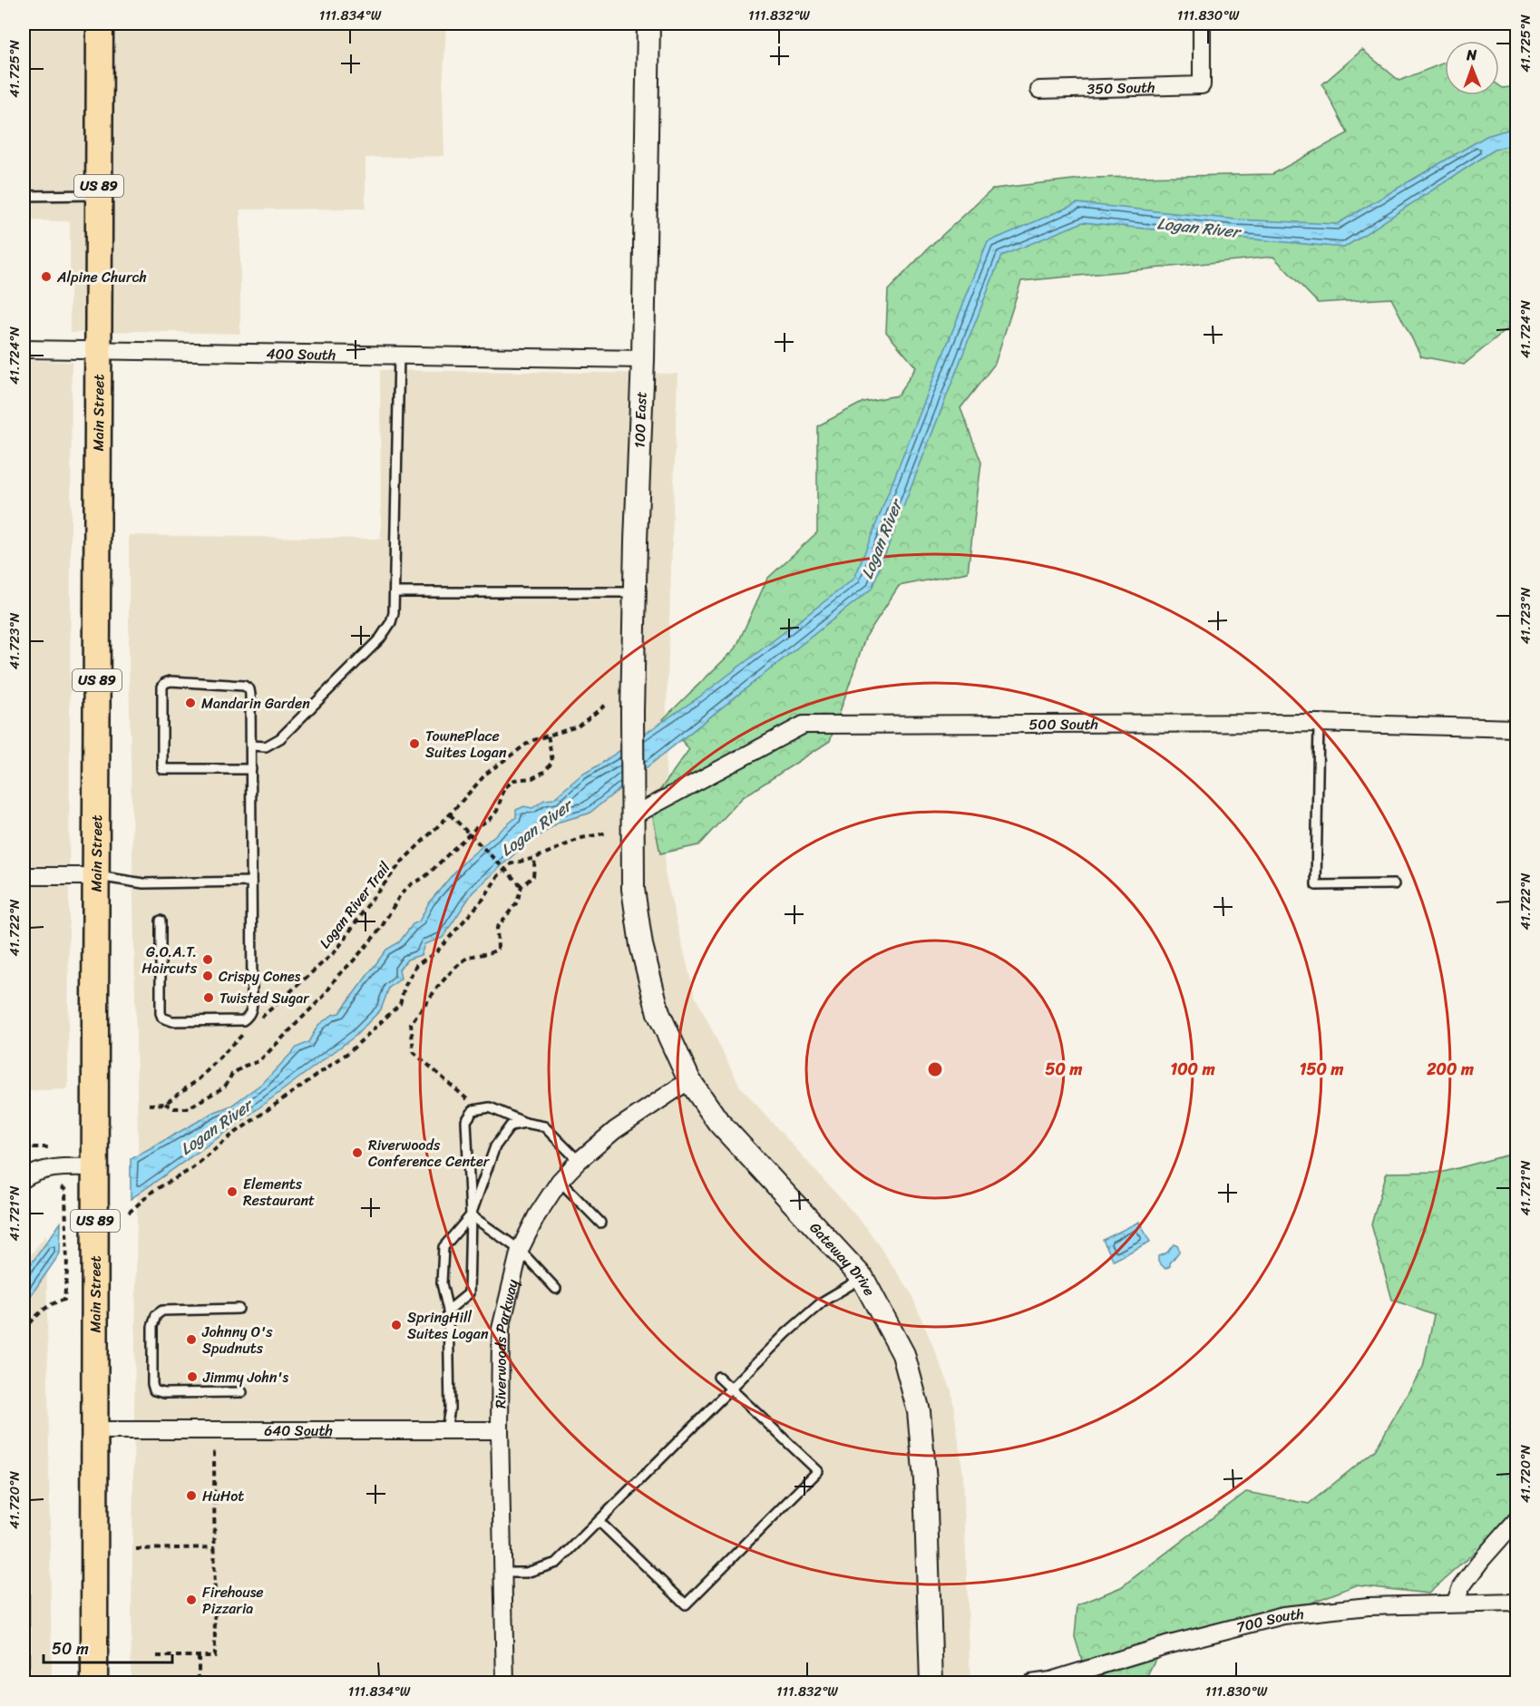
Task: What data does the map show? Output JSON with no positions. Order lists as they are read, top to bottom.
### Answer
{
  "streets": {
    "highway": ["US 89", "Main Street"],
    "main road": ["100 East", "Gateway Drive"],
    "street": [
      "350 South",
      "400 South",
      "500 South",
      "Riverwoods Parkway",
      "640 South",
      "700 South"
    ],
    "path": ["Logan River Trail"]
  },
  "crossings": [
    ["400 South", "Main Street"],
    ["400 South", "100 East"],
    ["Main Street", "640 South"],
    ["100 East", "500 South"],
    ["100 East", "Gateway Drive"],
    ["500 South", "Gateway Drive"],
    ["Gateway Drive", "Riverwoods Parkway"],
    ["Riverwoods Parkway", "640 South"]
  ],
  "water": ["Logan River"],
  "places": [
    "Alpine Church",
    "Mandarin Garden",
    "TownePlace Suites Logan",
    "G.O.A.T. Haircuts",
    "Crispy Cones",
    "Twisted Sugar",
    "Riverwoods Conference Center",
    "Elements Restaurant",
    "SpringHill Suites Logan",
    "Johnny O's Spudnuts",
    "Jimmy John's",
    "HuHot",
    "Firehouse Pizzaria"
  ],
  "scale_bar": "50 m",
  "north": "top",
  "coordinates": [
    "111.834°W",
    "111.832°W",
    "111.830°W",
    "41.725°N",
    "41.724°N",
    "41.723°N",
    "41.722°N",
    "41.721°N",
    "41.720°N"
  ],
  "rings": [
    "50 m",
    "100 m",
    "150 m",
    "200 m"
  ]
}
